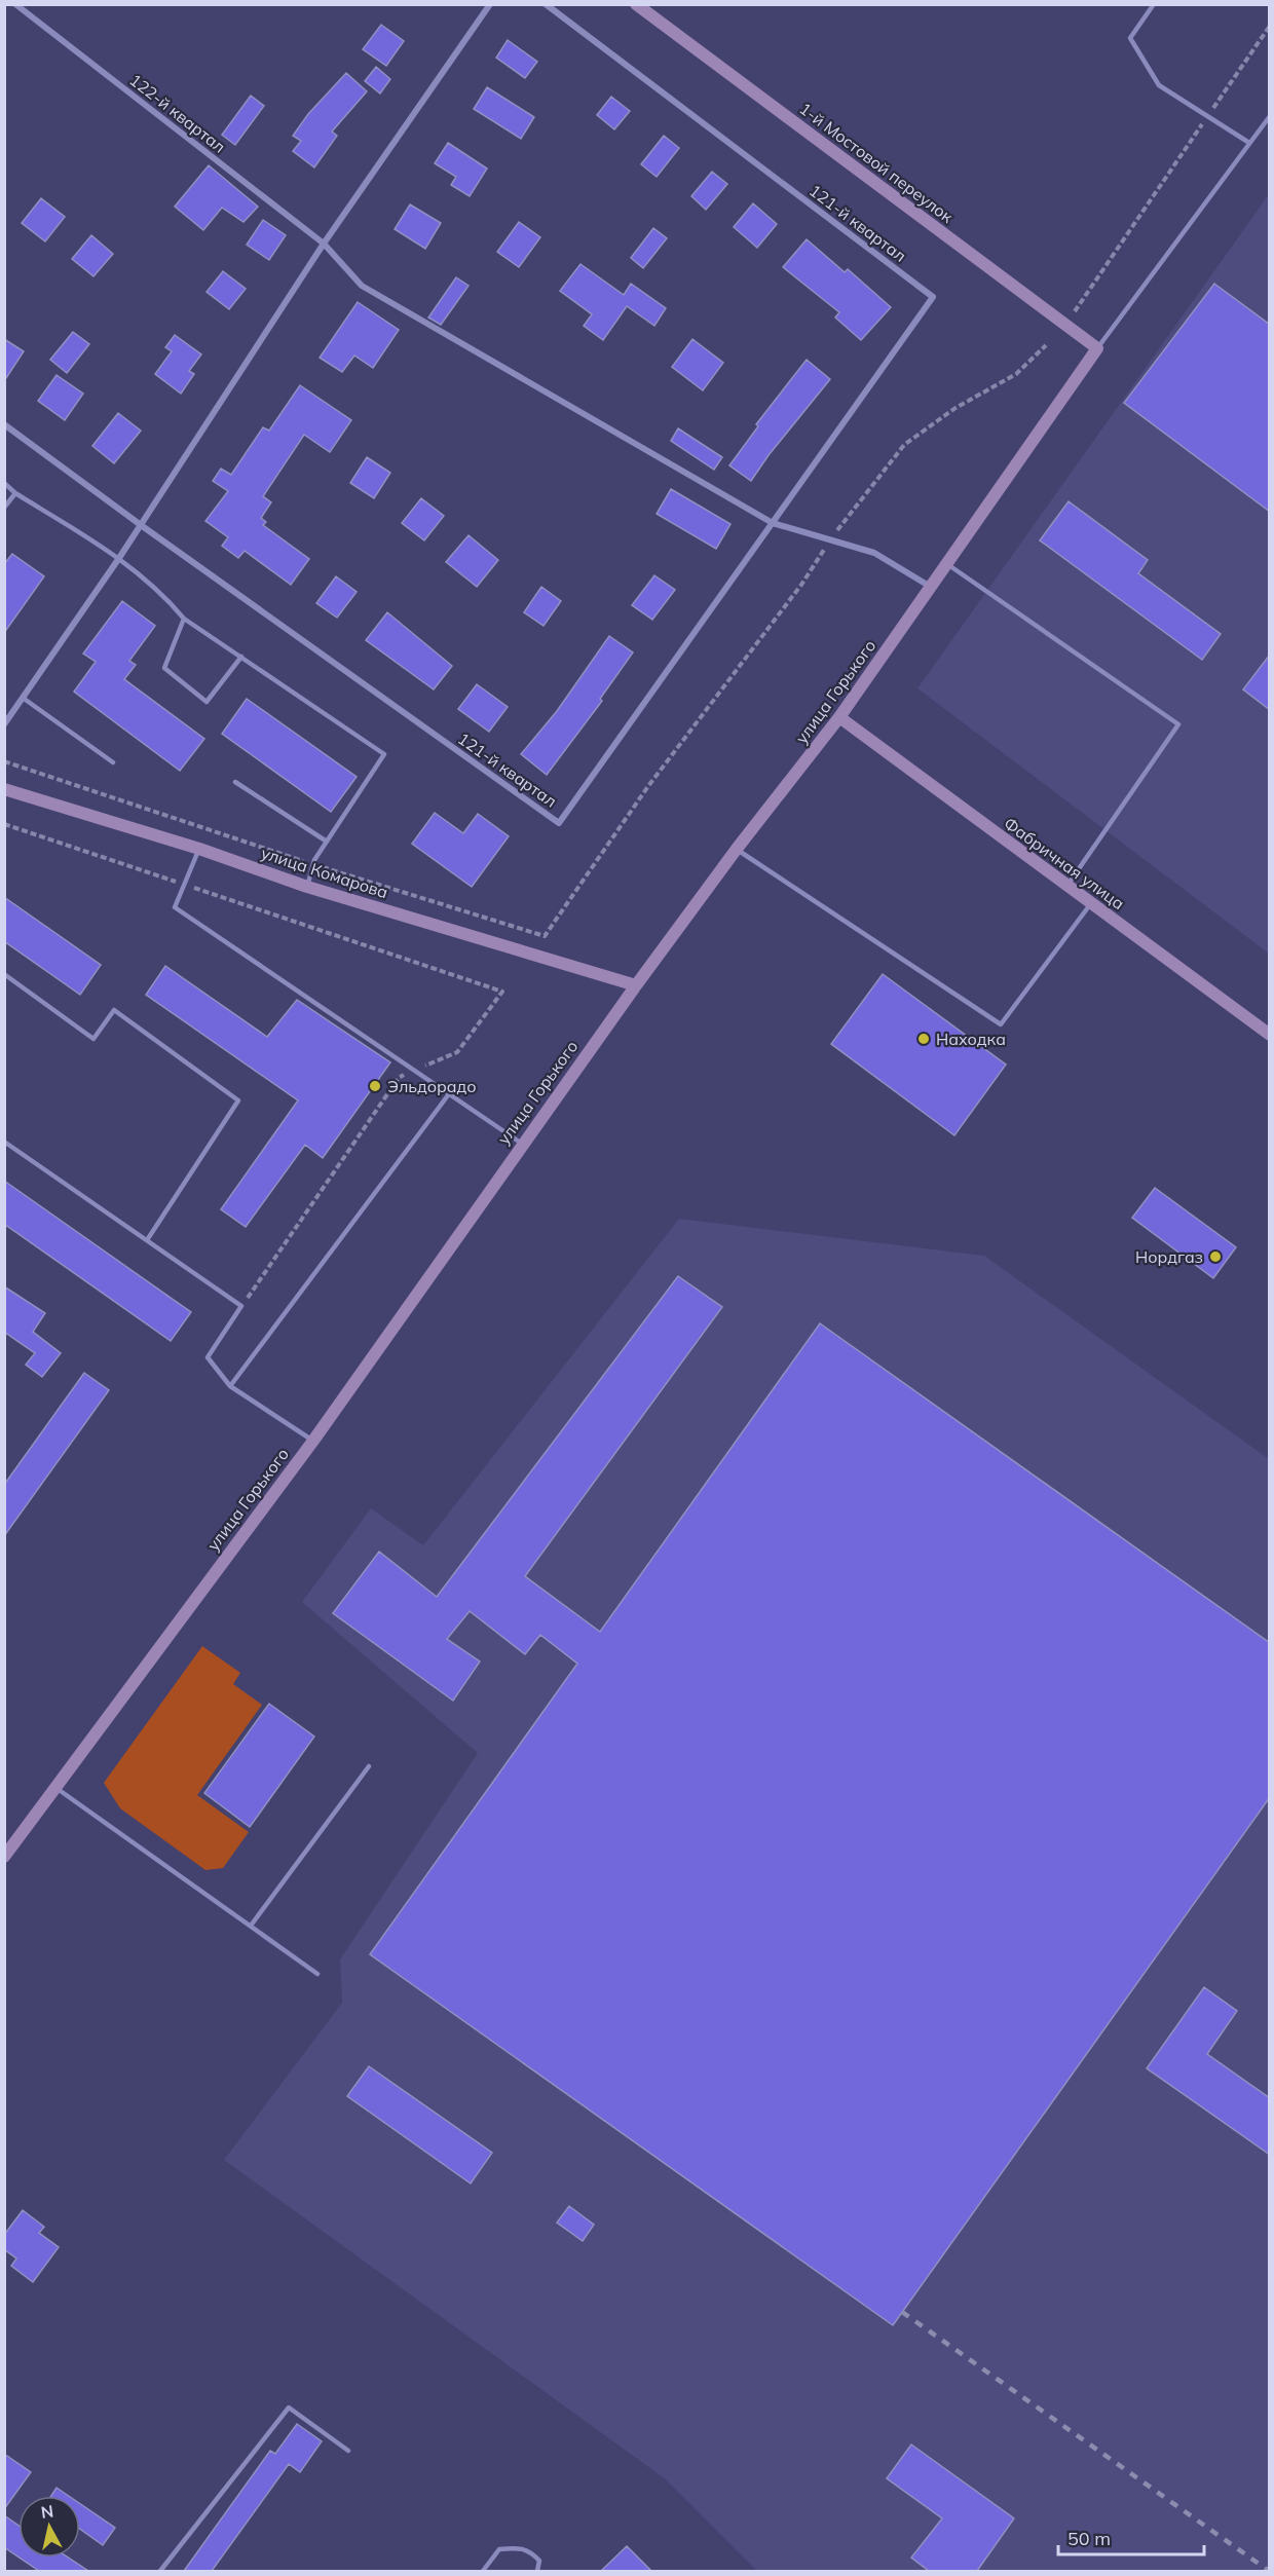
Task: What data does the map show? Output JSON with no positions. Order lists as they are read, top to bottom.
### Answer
{
  "streets": {
    "main road": [
      "1-й Мостовой переулок",
      "улица Горького",
      "Фабричная улица",
      "улица Комарова"
    ],
    "street": ["122-й квартал", "121-й квартал"]
  },
  "crossings": [
    ["1-й Мостовой переулок", "улица Горького"],
    ["улица Горького", "Фабричная улица"],
    ["улица Горького", "улица Комарова"]
  ],
  "places": ["Находка", "Эльдорадо", "Нордгаз"],
  "scale_bar": "50 m",
  "north": "top"
}
